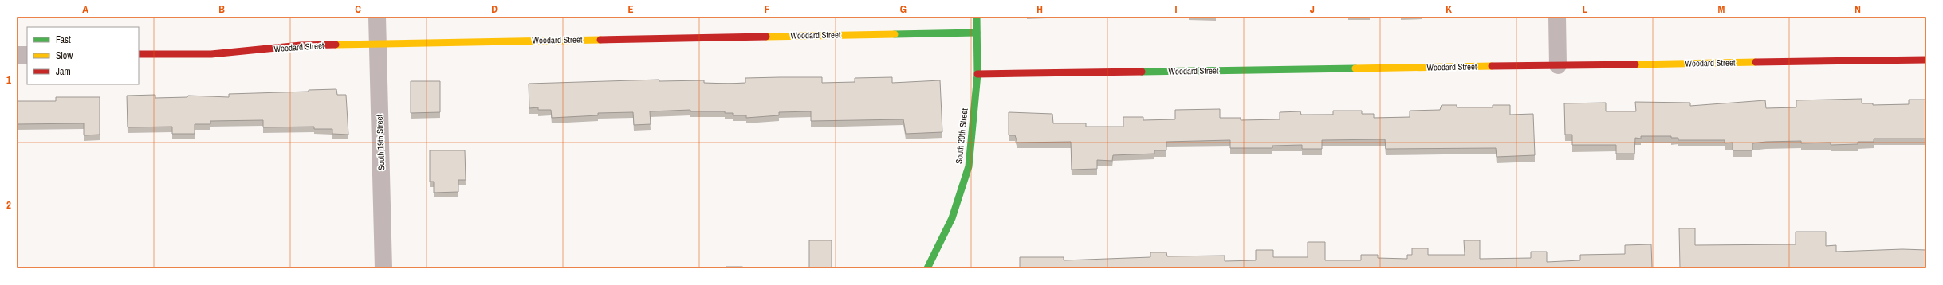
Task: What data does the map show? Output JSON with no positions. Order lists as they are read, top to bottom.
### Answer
{
  "streets": {
    "street": ["Woodard Street", "South 20th Street", "South 19th Street"]
  },
  "crossings": [
    ["Woodard Street", "South 20th Street"],
    ["Woodard Street", "South 19th Street"]
  ],
  "legend": ["Fast", "Slow", "Jam"],
  "grid": {
    "columns": [
      "A",
      "B",
      "C",
      "D",
      "E",
      "F",
      "G",
      "H",
      "I",
      "J",
      "K",
      "L",
      "M",
      "N"
    ],
    "rows": ["1", "2"]
  }
}
